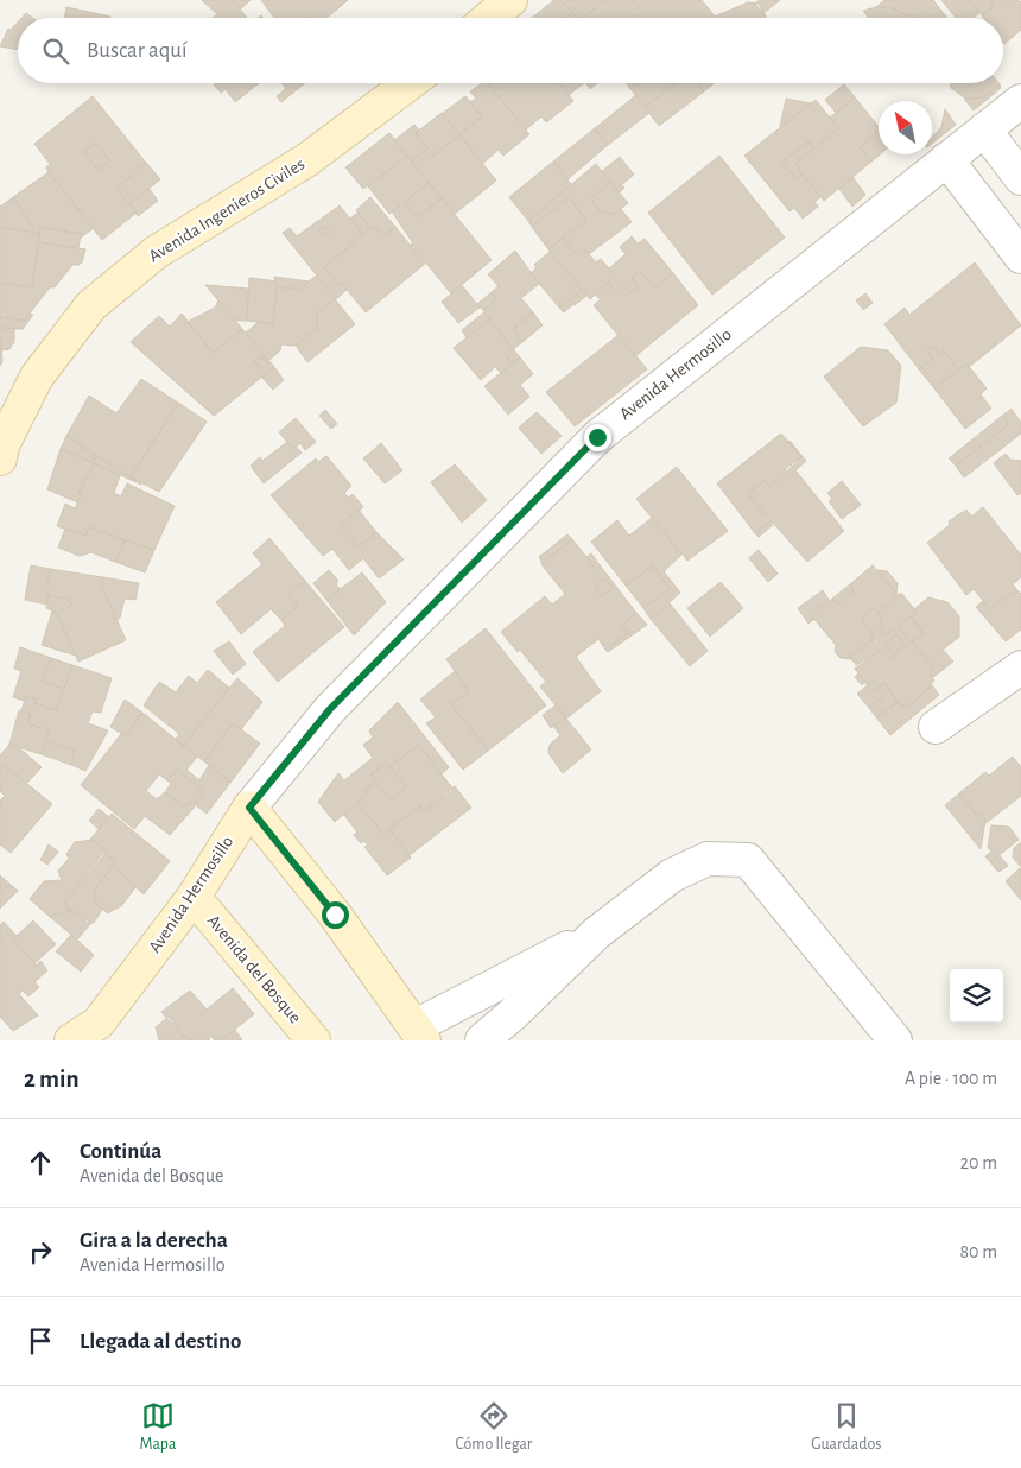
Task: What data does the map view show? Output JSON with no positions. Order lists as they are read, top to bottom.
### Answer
{
  "streets": {
    "street": ["Avenida Ingenieros Civiles", "Avenida Hermosillo", "Avenida del Bosque"]
  },
  "crossings": [
    ["Avenida Hermosillo", "Avenida del Bosque"]
  ],
  "north": "top left",
  "page": {
    "search": "Buscar aquí",
    "heading": ["2 min", "A pie · 100 m"],
    "list": [
      ["Continúa", "Avenida del Bosque", "20 m"],
      ["Gira a la derecha", "Avenida Hermosillo", "80 m"],
      "Llegada al destino"
    ],
    "nav": ["Mapa", "Cómo llegar", "Guardados"]
  }
}
